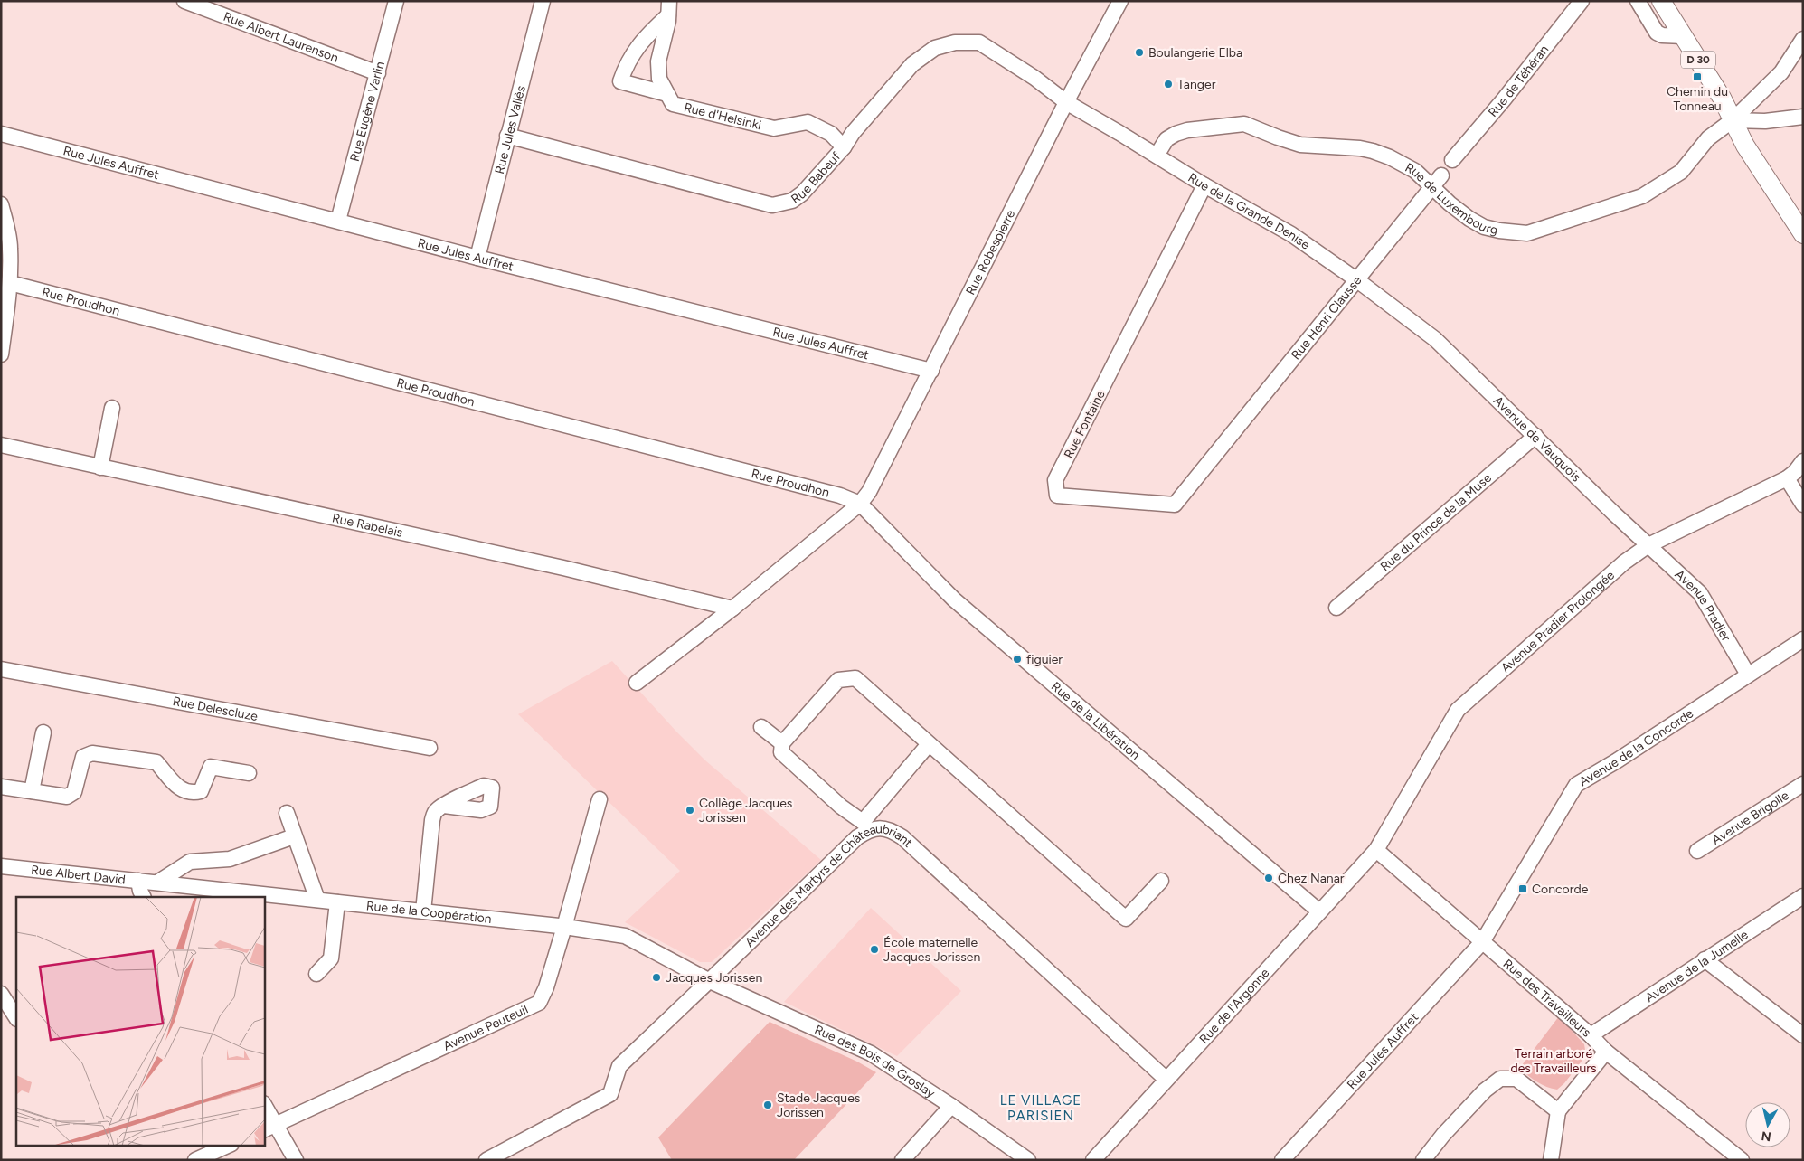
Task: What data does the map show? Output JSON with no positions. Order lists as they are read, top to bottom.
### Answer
{
  "streets": {
    "main road": ["D 30"],
    "street": [
      "Rue Albert Laurenson",
      "Rue de Téhéran",
      "Rue Eugène Varlin",
      "Rue d'Helsinki",
      "Rue Jules Vallès",
      "Rue Jules Auffret",
      "Rue Babeuf",
      "Rue de Luxembourg",
      "Rue de la Grande Denise",
      "Rue Robespierre",
      "Rue Proudhon",
      "Rue Henri Clausse",
      "Rue Fontaine",
      "Avenue de Vauquois",
      "Rue du Prince de la Muse",
      "Rue Rabelais",
      "Avenue Pradier",
      "Avenue Pradier Prolongée",
      "Rue Delescluze",
      "Rue de la Libération",
      "Avenue de la Concorde",
      "Avenue Brigolle",
      "Rue Albert David",
      "Avenue des Martyrs de Châteaubriant",
      "Rue de la Coopération",
      "Avenue de la Jumelle",
      "Rue des Travailleurs",
      "Rue de l'Argonne",
      "Avenue Peuteuil",
      "Rue des Bois de Groslay"
    ]
  },
  "crossings": [
    ["Rue Albert Laurenson", "Rue Eugène Varlin"],
    ["D 30", "Rue de Luxembourg"],
    ["Rue Eugène Varlin", "Rue Jules Auffret"],
    ["Rue d'Helsinki", "Rue Babeuf"],
    ["Rue Jules Vallès", "Rue Jules Auffret"],
    ["Rue Jules Vallès", "Rue Babeuf"],
    ["Rue Jules Auffret", "Rue Robespierre"],
    ["Rue Jules Auffret", "Avenue de la Concorde"],
    ["Rue Jules Auffret", "Rue des Travailleurs"],
    ["Rue Babeuf", "Rue de la Grande Denise"],
    ["Rue Babeuf", "Rue Robespierre"],
    ["Rue de Luxembourg", "Rue de la Grande Denise"],
    ["Rue de Luxembourg", "Rue Henri Clausse"],
    ["Rue de la Grande Denise", "Rue Robespierre"],
    ["Rue de la Grande Denise", "Rue Henri Clausse"],
    ["Rue de la Grande Denise", "Rue Fontaine"],
    ["Rue de la Grande Denise", "Avenue de Vauquois"],
    ["Rue Robespierre", "Rue Proudhon"],
    ["Rue Robespierre", "Rue Rabelais"],
    ["Rue Robespierre", "Rue de la Libération"],
    ["Rue Proudhon", "Rue de la Libération"],
    ["Rue Henri Clausse", "Rue Fontaine"],
    ["Avenue de Vauquois", "Rue du Prince de la Muse"],
    ["Avenue de Vauquois", "Avenue Pradier"],
    ["Avenue de Vauquois", "Avenue Pradier Prolongée"],
    ["Avenue Pradier", "Avenue Pradier Prolongée"],
    ["Avenue Pradier", "Avenue de la Concorde"],
    ["Avenue Pradier Prolongée", "Rue des Travailleurs"],
    ["Avenue Pradier Prolongée", "Rue de l'Argonne"],
    ["Rue de la Libération", "Rue de l'Argonne"],
    ["Avenue de la Concorde", "Rue des Travailleurs"],
    ["Rue Albert David", "Rue de la Coopération"],
    ["Avenue des Martyrs de Châteaubriant", "Rue de la Coopération"],
    ["Avenue des Martyrs de Châteaubriant", "Rue de l'Argonne"],
    ["Avenue des Martyrs de Châteaubriant", "Rue des Bois de Groslay"],
    ["Rue de la Coopération", "Avenue Peuteuil"],
    ["Rue de la Coopération", "Rue des Bois de Groslay"],
    ["Avenue de la Jumelle", "Rue des Travailleurs"],
    ["Rue des Travailleurs", "Rue de l'Argonne"]
  ],
  "districts": ["LE VILLAGE PARISIEN"],
  "parks": ["Terrain arboré des Travailleurs"],
  "places": {
    "other": [
      "Boulangerie Elba",
      "Tanger",
      "figuier",
      "Collège Jacques Jorissen",
      "Chez Nanar",
      "École maternelle Jacques Jorissen",
      "Jacques Jorissen",
      "Stade Jacques Jorissen"
    ],
    "transit": ["Chemin du Tonneau", "Concorde"]
  },
  "north": "bottom"
}
